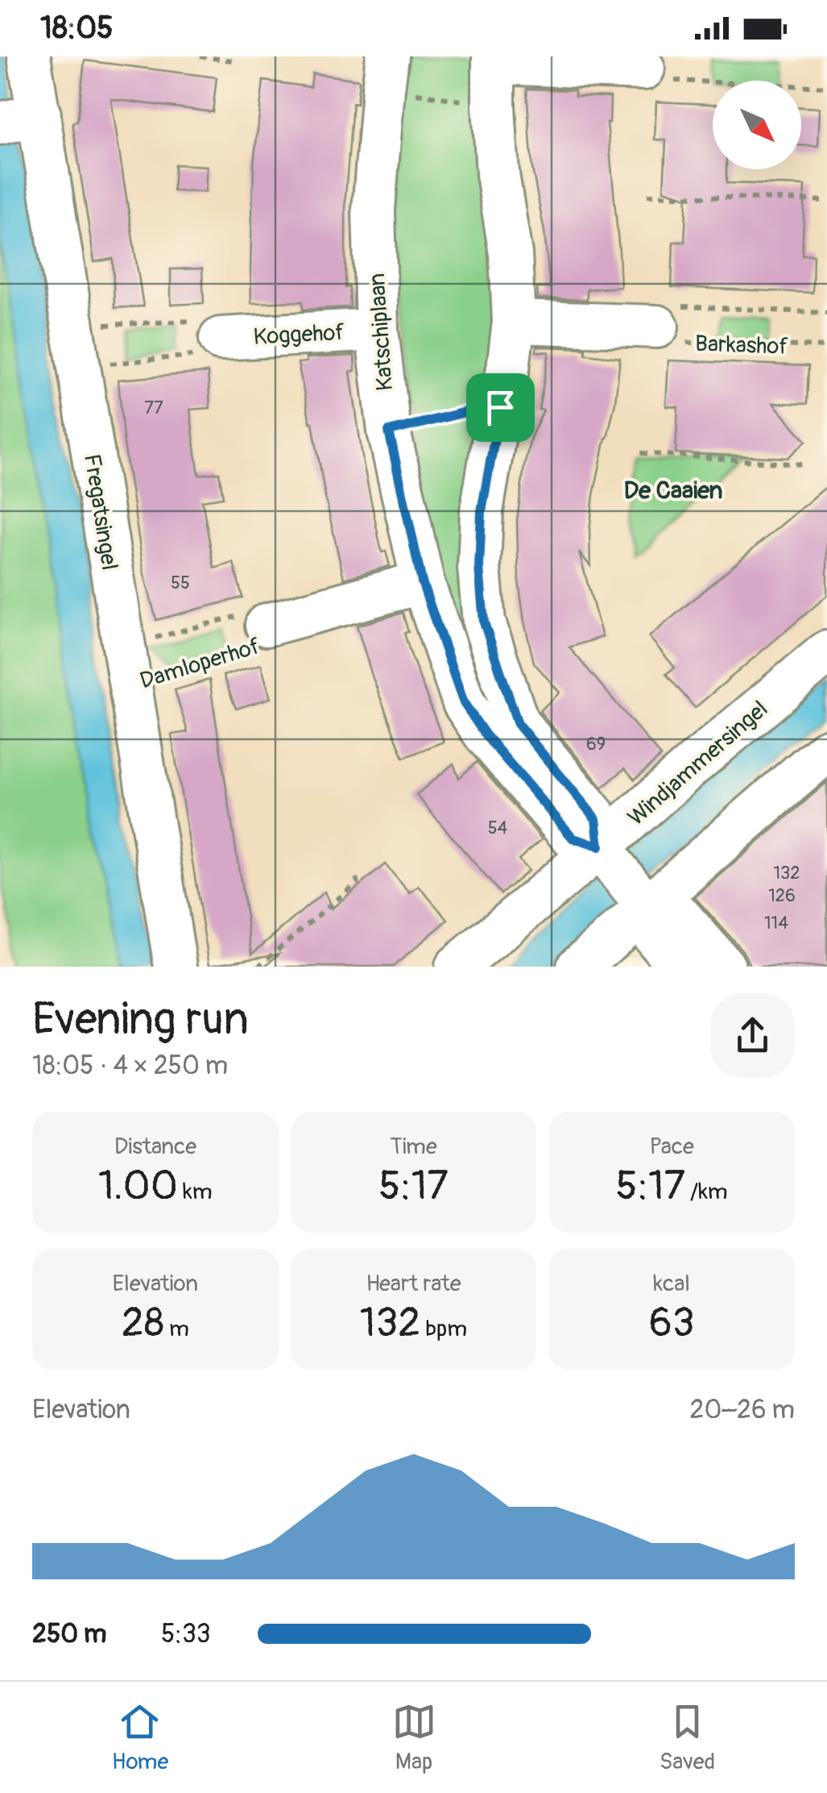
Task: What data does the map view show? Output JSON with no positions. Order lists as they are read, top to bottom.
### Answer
{
  "streets": {
    "street": [
      "Katschiplaan",
      "Koggehof",
      "Fregatsingel",
      "Damloperhof",
      "Windjammersingel"
    ],
    "path": ["Barkashof"]
  },
  "crossings": [
    ["Katschiplaan", "Koggehof"],
    ["Katschiplaan", "Damloperhof"],
    ["Katschiplaan", "Windjammersingel"],
    ["Fregatsingel", "Damloperhof"]
  ],
  "districts": ["De Caaien"],
  "house_numbers": [
    "77",
    "55",
    "69",
    "54",
    "132",
    "126",
    "114"
  ],
  "north": "bottom right",
  "page": {
    "status": "18:05",
    "heading": ["Evening run", "18:05 · 4 × 250 m"],
    "stats": [
      ["Distance", "1.00 km"],
      ["Time", "5:17"],
      ["Pace", "5:17 /km"],
      ["Elevation", "28 m"],
      ["Heart rate", "132 bpm"],
      ["kcal", "63"]
    ],
    "chart": ["Elevation", "20–26 m"],
    "list": [
      {
        "name": "250 m",
        "note": "5:33"
      }
    ],
    "tabs": ["Home", "Map", "Saved"]
  }
}
